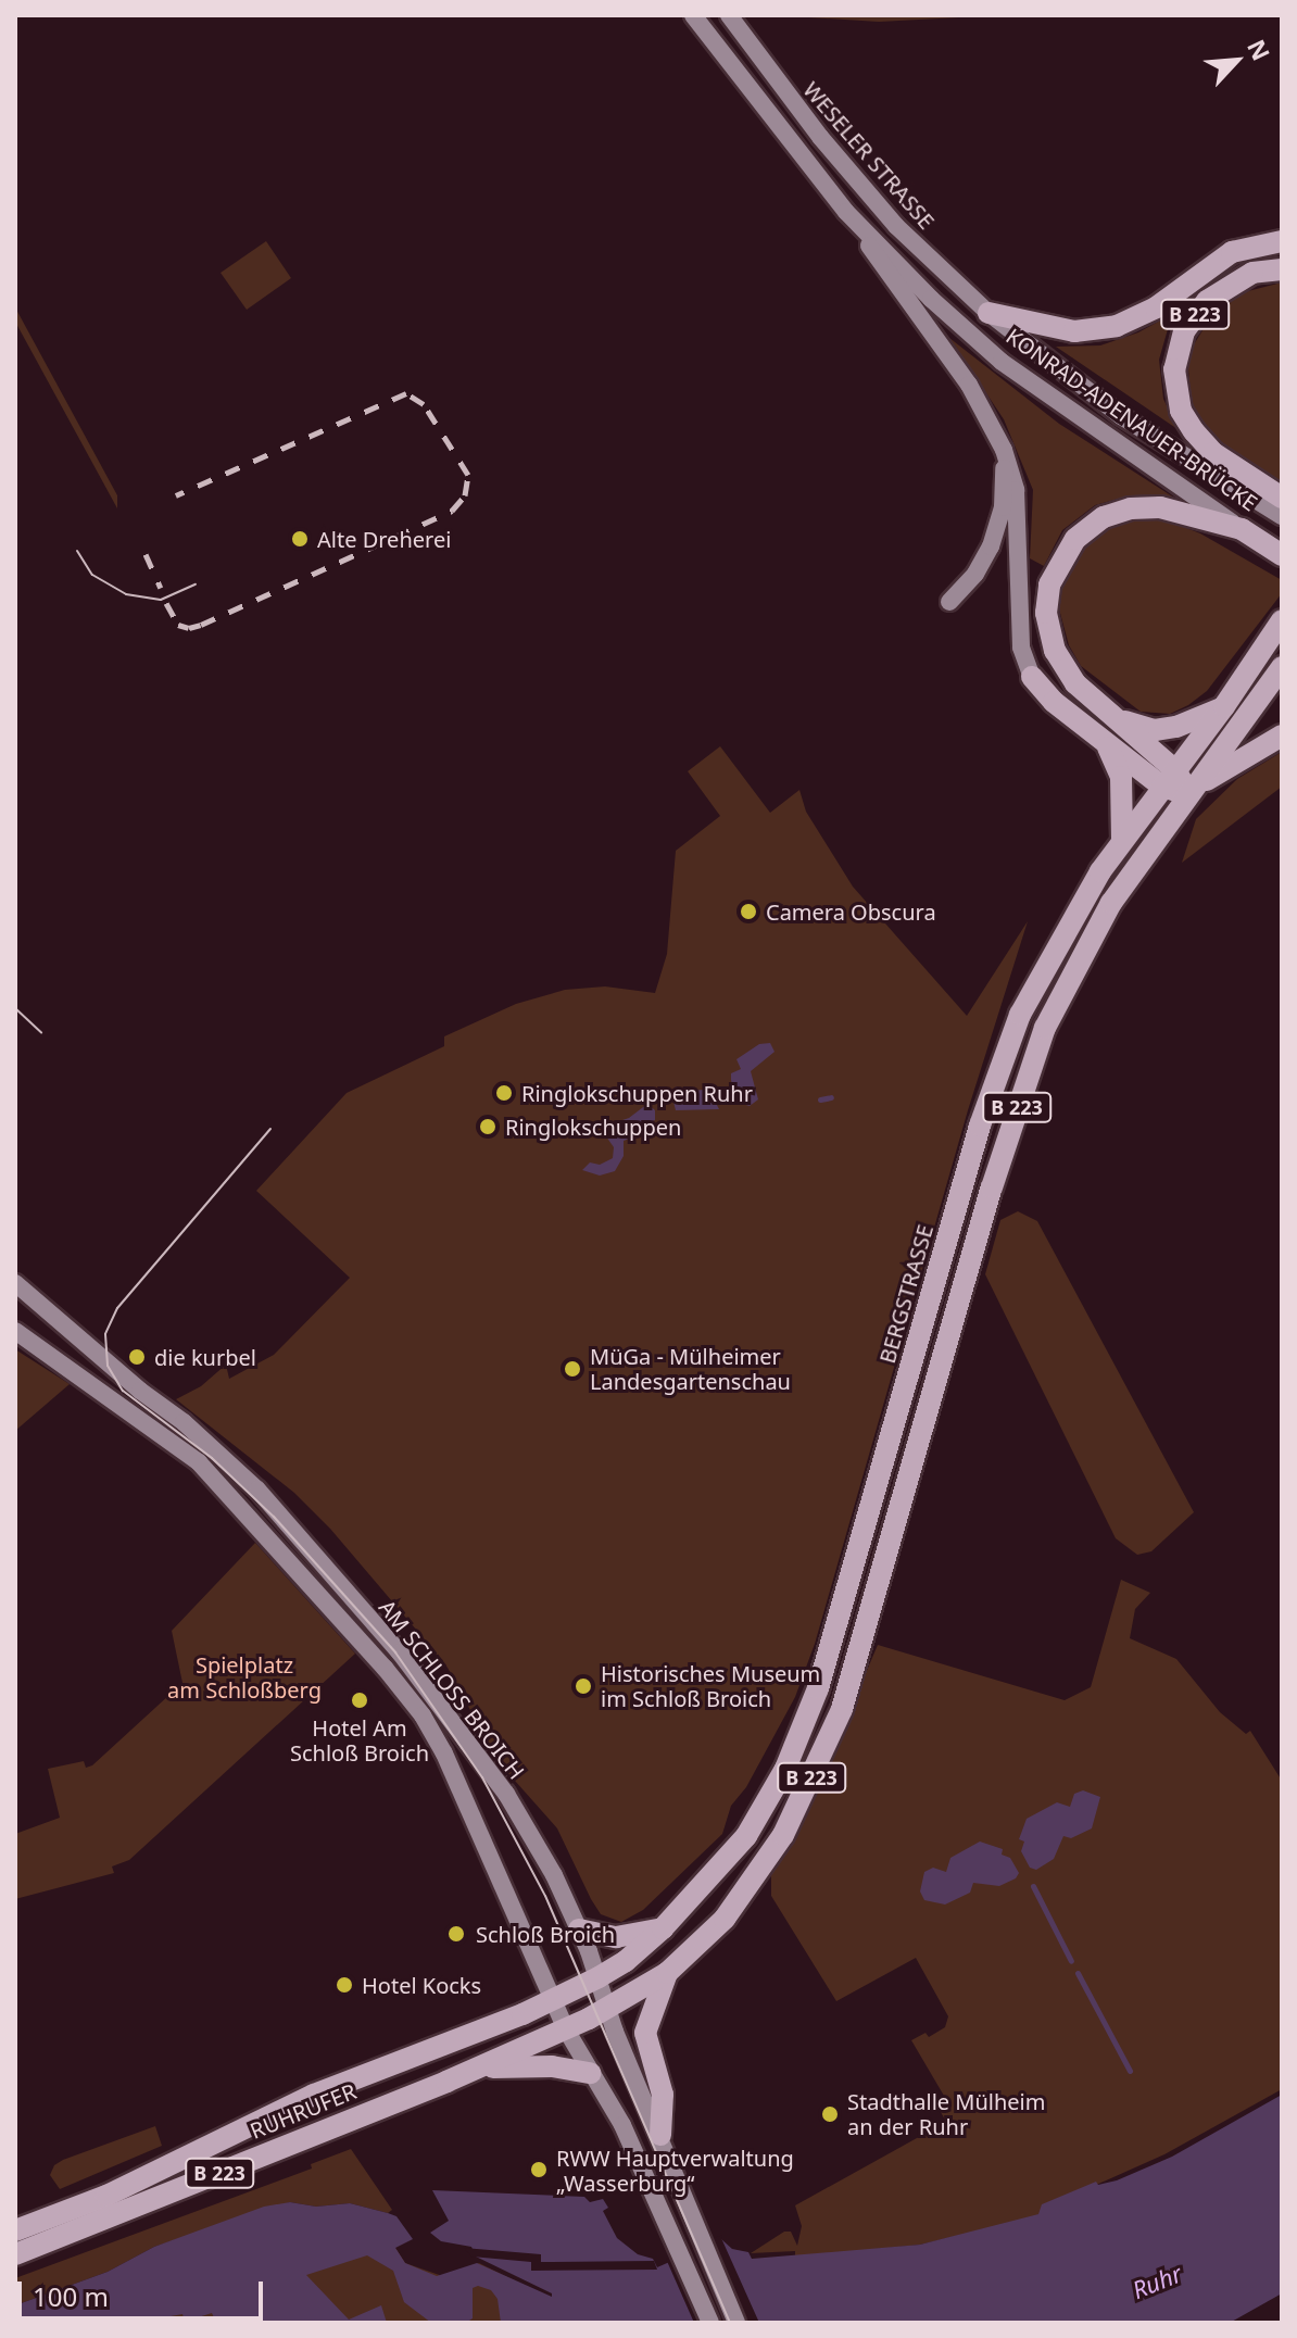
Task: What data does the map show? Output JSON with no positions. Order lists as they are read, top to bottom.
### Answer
{
  "streets": {
    "main road": [
      "WESELER STRASSE",
      "B 223",
      "KONRAD-ADENAUER-BRÜCKE",
      "BERGSTRASSE",
      "AM SCHLOSS BROICH",
      "RUHRUFER"
    ]
  },
  "crossings": [
    ["WESELER STRASSE", "KONRAD-ADENAUER-BRÜCKE"],
    ["B 223", "AM SCHLOSS BROICH"],
    ["B 223", "RUHRUFER"],
    ["BERGSTRASSE", "AM SCHLOSS BROICH"],
    ["BERGSTRASSE", "RUHRUFER"],
    ["AM SCHLOSS BROICH", "RUHRUFER"]
  ],
  "water": ["Ruhr"],
  "parks": ["Spielplatz am Schloßberg"],
  "places": [
    "Alte Dreherei",
    "Camera Obscura",
    "Ringlokschuppen Ruhr",
    "Ringlokschuppen",
    "die kurbel",
    "MüGa - Mülheimer Landesgartenschau",
    "Historisches Museum im Schloß Broich",
    "Hotel Am Schloß Broich",
    "Schloß Broich",
    "Hotel Kocks",
    "Stadthalle Mülheim an der Ruhr",
    "RWW Hauptverwaltung „Wasserburg“"
  ],
  "scale_bar": "100 m",
  "north": "top right"
}
